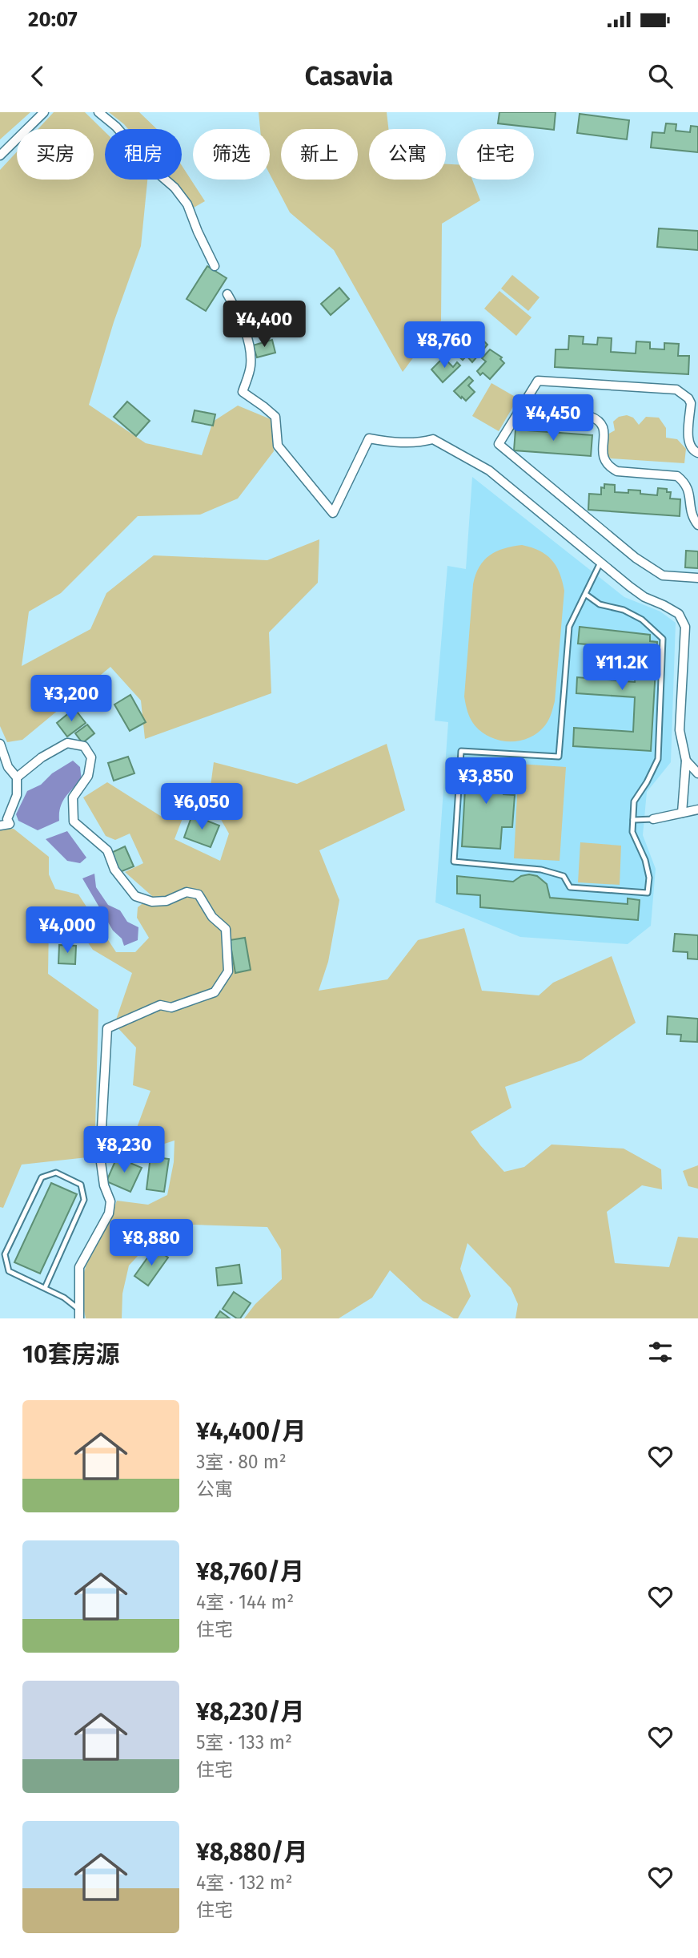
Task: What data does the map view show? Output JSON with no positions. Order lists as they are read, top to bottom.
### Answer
{
  "page": {
    "status": "20:07",
    "header": "Casavia",
    "chip": [
      "买房",
      "租房",
      "筛选",
      "新上",
      "公寓",
      "住宅"
    ],
    "price": [
      "¥4,400",
      "¥8,760",
      "¥4,450",
      "¥11.2K",
      "¥3,200",
      "¥3,850",
      "¥6,050",
      "¥4,000",
      "¥8,230",
      "¥8,880"
    ],
    "heading": "10套房源",
    "list": [
      {
        "name": "¥4,400/月",
        "note": "3室 · 80 m² · 公寓"
      },
      {
        "name": "¥8,760/月",
        "note": "4室 · 144 m² · 住宅"
      },
      {
        "name": "¥8,230/月",
        "note": "5室 · 133 m² · 住宅"
      },
      {
        "name": "¥8,880/月",
        "note": "4室 · 132 m² · 住宅"
      }
    ]
  }
}
